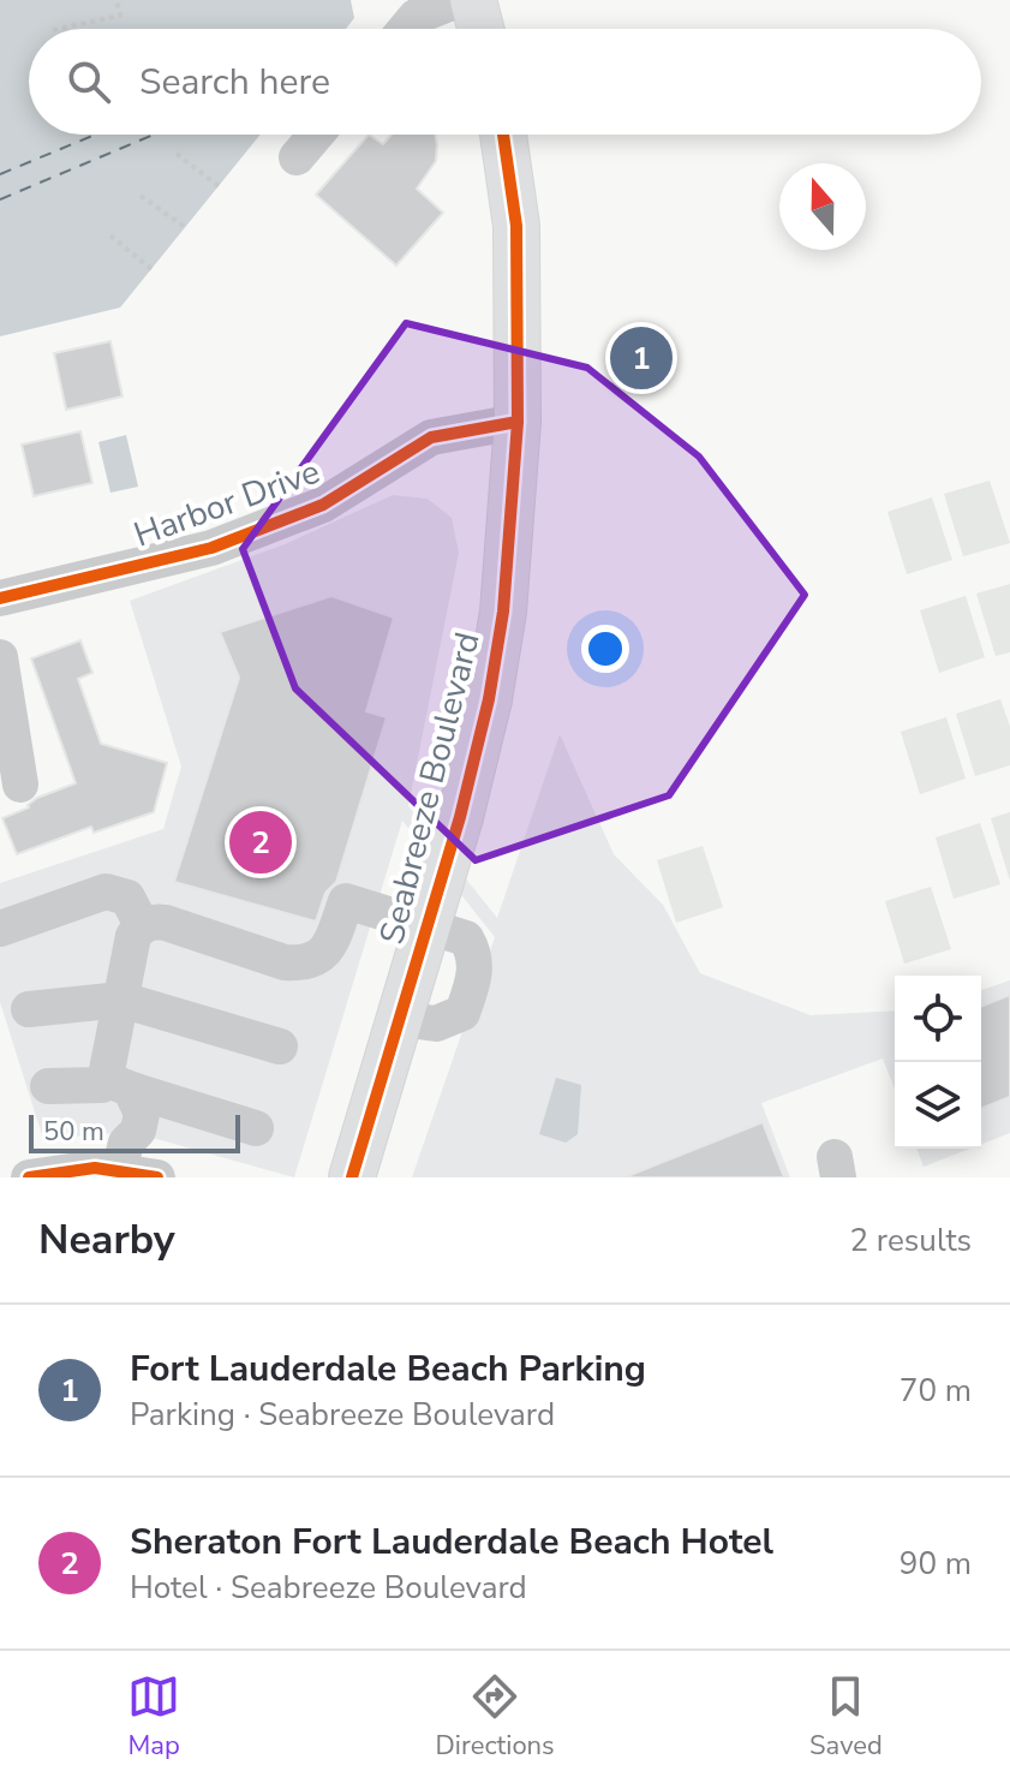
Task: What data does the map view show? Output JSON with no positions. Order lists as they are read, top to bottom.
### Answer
{
  "streets": {
    "main road": ["Seabreeze Boulevard"],
    "street": ["Harbor Drive"]
  },
  "crossings": [
    ["Harbor Drive", "Seabreeze Boulevard"]
  ],
  "scale_bar": "50 m",
  "north": "top",
  "page": {
    "search": "Search here",
    "pins": ["1", "2"],
    "scale": "50 m",
    "heading": ["Nearby", "2 results"],
    "list": [
      {
        "mark": "1",
        "name": "Fort Lauderdale Beach Parking",
        "note": "Parking · Seabreeze Boulevard",
        "value": "70 m"
      },
      {
        "mark": "2",
        "name": "Sheraton Fort Lauderdale Beach Hotel",
        "note": "Hotel · Seabreeze Boulevard",
        "value": "90 m"
      }
    ],
    "nav": ["Map", "Directions", "Saved"]
  }
}
